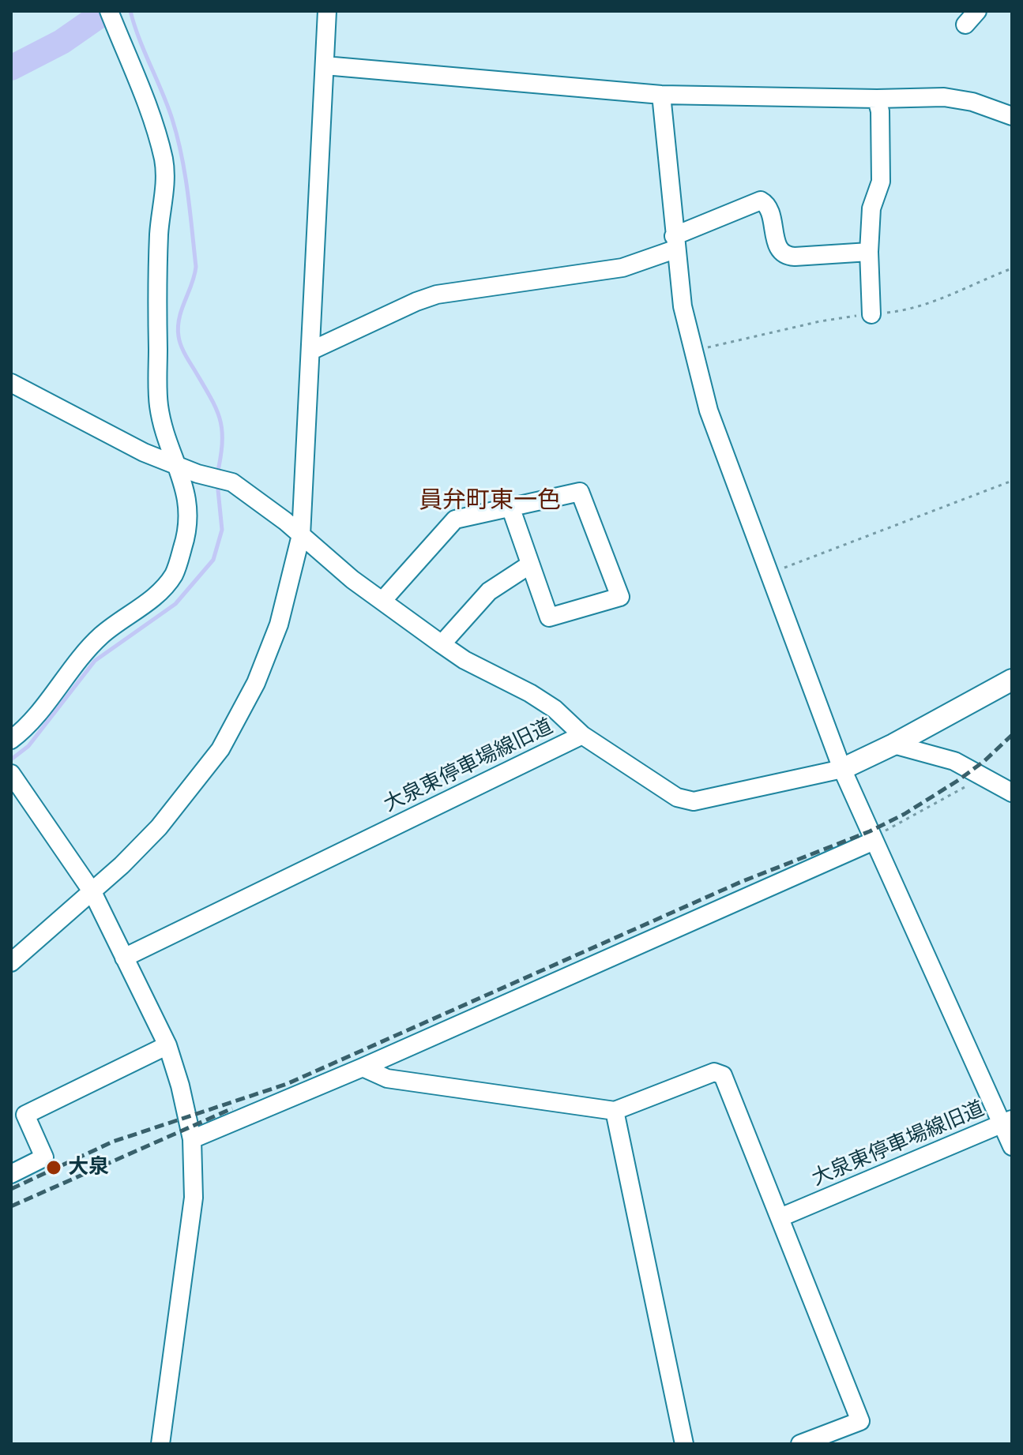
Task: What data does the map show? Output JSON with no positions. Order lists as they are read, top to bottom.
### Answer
{
  "streets": {
    "street": ["大泉東停車場線旧道"]
  },
  "districts": ["員弁町東一色"],
  "places": ["大泉"]
}
